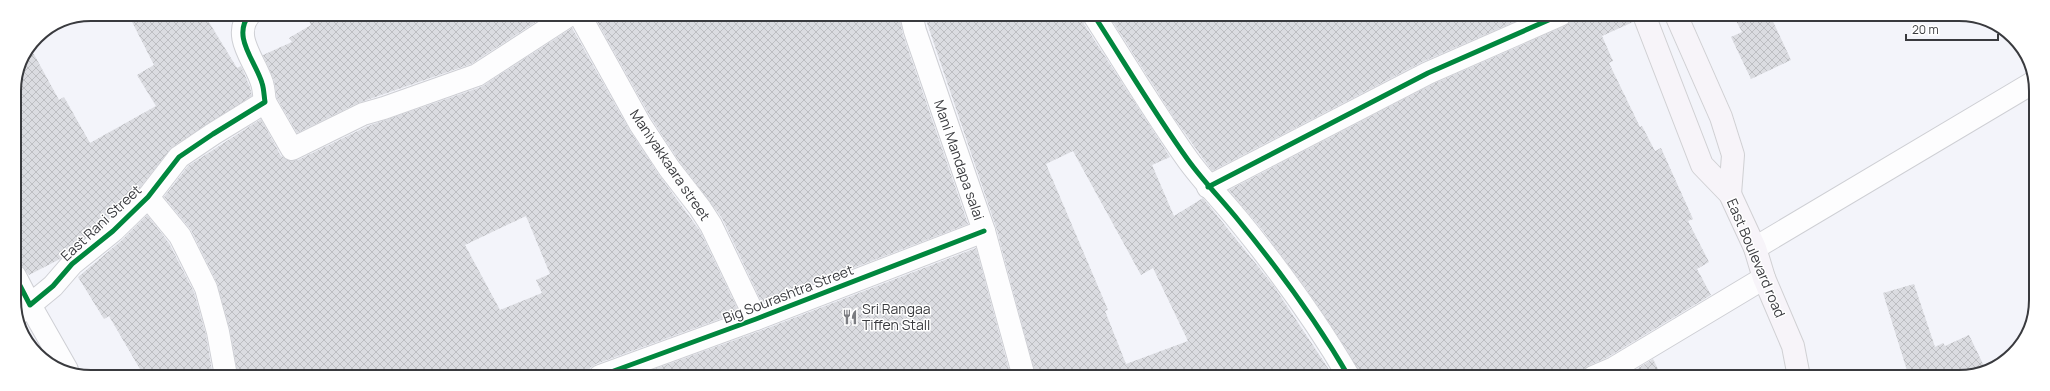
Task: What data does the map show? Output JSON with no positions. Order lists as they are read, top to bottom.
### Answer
{
  "streets": {
    "main road": ["East Boulevard road"],
    "street": [
      "Mani Mandapa salai",
      "Maniyakkaara street",
      "East Rani Street",
      "Big Sourashtra Street"
    ]
  },
  "crossings": [
    ["Mani Mandapa salai", "Big Sourashtra Street"],
    ["Maniyakkaara street", "Big Sourashtra Street"]
  ],
  "places": {
    "restaurant": ["Sri Rangaa Tiffen Stall"]
  },
  "scale_bar": "20 m"
}
